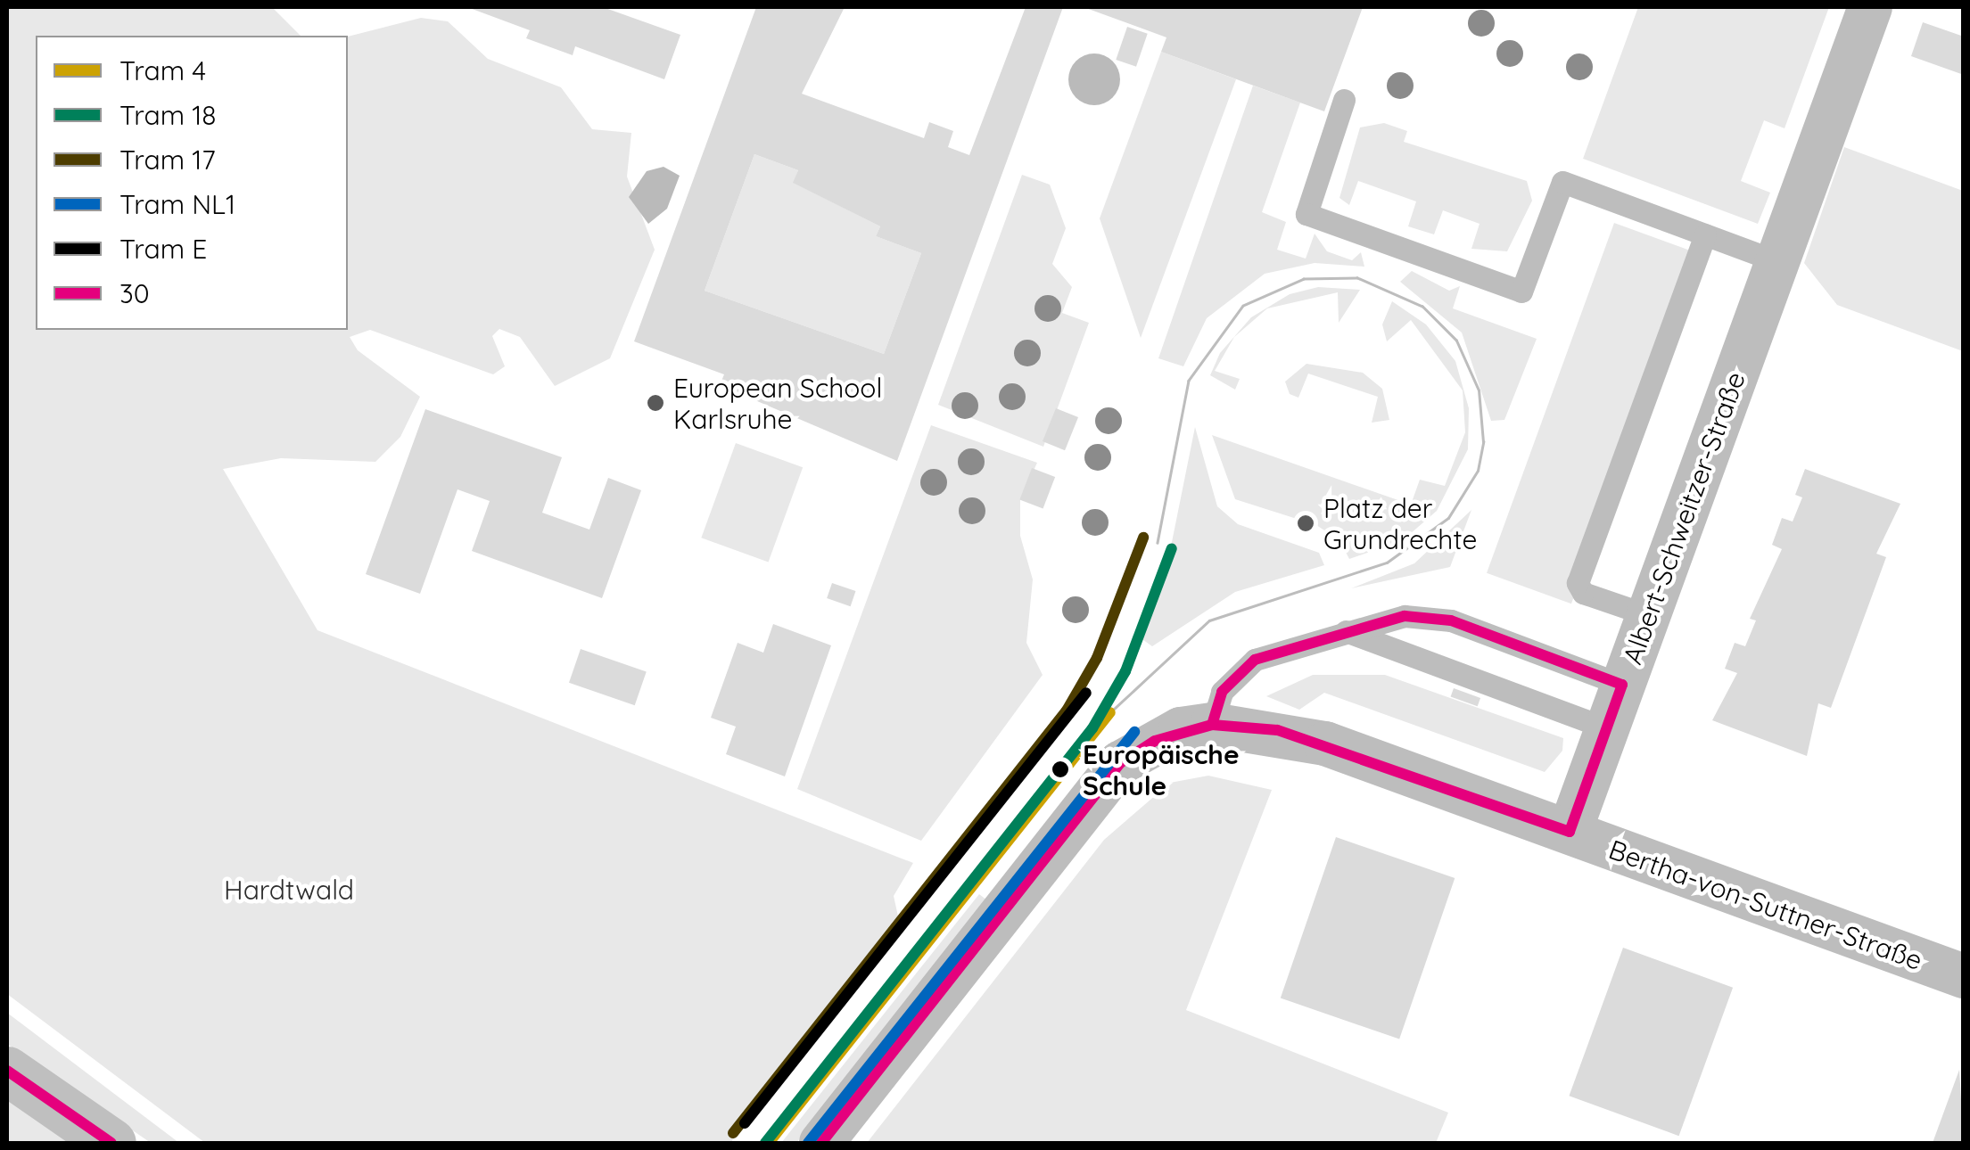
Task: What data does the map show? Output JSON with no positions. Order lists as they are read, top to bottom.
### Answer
{
  "streets": {
    "street": ["Albert-Schweitzer-Straße", "Bertha-von-Suttner-Straße"]
  },
  "crossings": [
    ["Albert-Schweitzer-Straße", "Bertha-von-Suttner-Straße"]
  ],
  "parks": ["Hardtwald"],
  "places": ["European School Karlsruhe", "Platz der Grundrechte", "Europäische Schule"],
  "lines": [
    "tram line 17",
    "tram line 18",
    "transit line 30",
    "tram line E",
    "tram line 4",
    "tram line NL1"
  ],
  "legend": [
    "Tram 4",
    "Tram 18",
    "Tram 17",
    "Tram NL1",
    "Tram E",
    "30"
  ]
}
